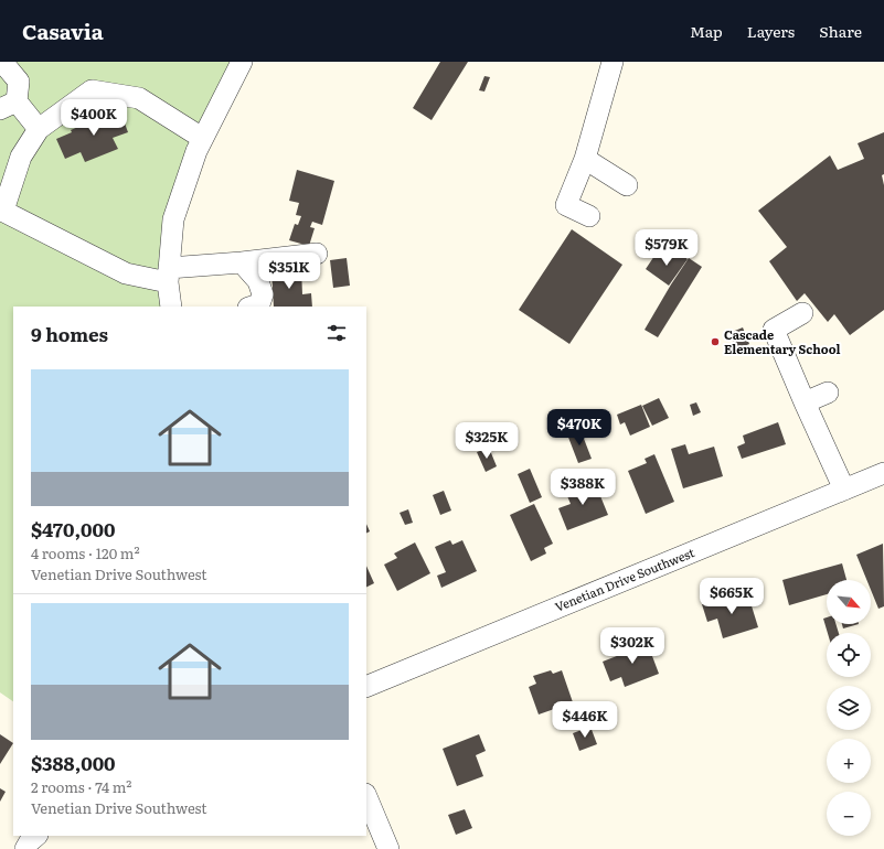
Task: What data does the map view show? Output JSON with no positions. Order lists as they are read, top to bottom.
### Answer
{
  "streets": {
    "street": ["Venetian Drive Southwest"]
  },
  "places": ["Cascade Elementary School"],
  "north": "bottom right",
  "page": {
    "header": "Casavia",
    "nav": ["Map", "Layers", "Share"],
    "price": [
      "$400K",
      "$579K",
      "$351K",
      "$470K",
      "$325K",
      "$388K",
      "$665K",
      "$302K",
      "$446K"
    ],
    "heading": "9 homes",
    "list": [
      {
        "name": "$470,000",
        "note": "4 rooms · 120 m² · Venetian Drive Southwest"
      },
      {
        "name": "$388,000",
        "note": "2 rooms · 74 m² · Venetian Drive Southwest"
      }
    ],
    "map_buttons": ["+", "−"]
  }
}
